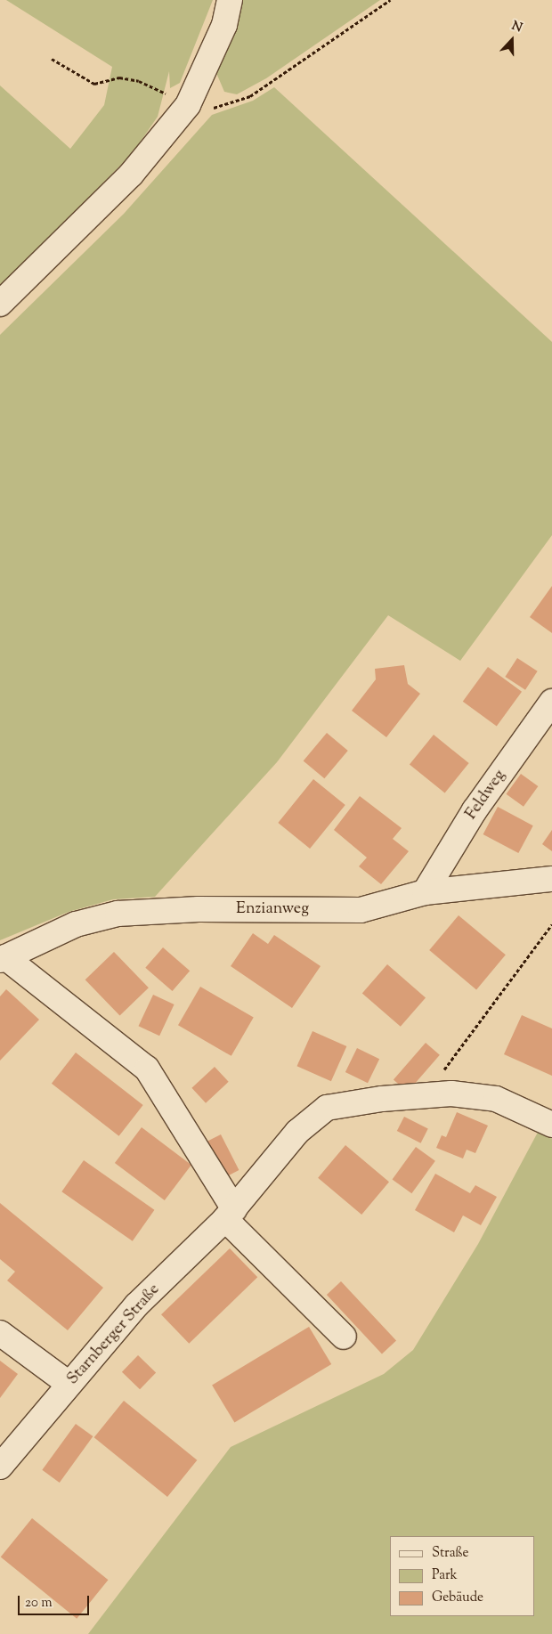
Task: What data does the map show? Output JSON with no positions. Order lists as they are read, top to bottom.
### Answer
{
  "streets": {
    "street": ["Feldweg", "Enzianweg", "Starnberger Straße"]
  },
  "crossings": [
    ["Feldweg", "Enzianweg"]
  ],
  "legend": ["Straße", "Park", "Gebäude"],
  "scale_bar": "20 m",
  "north": "top"
}
